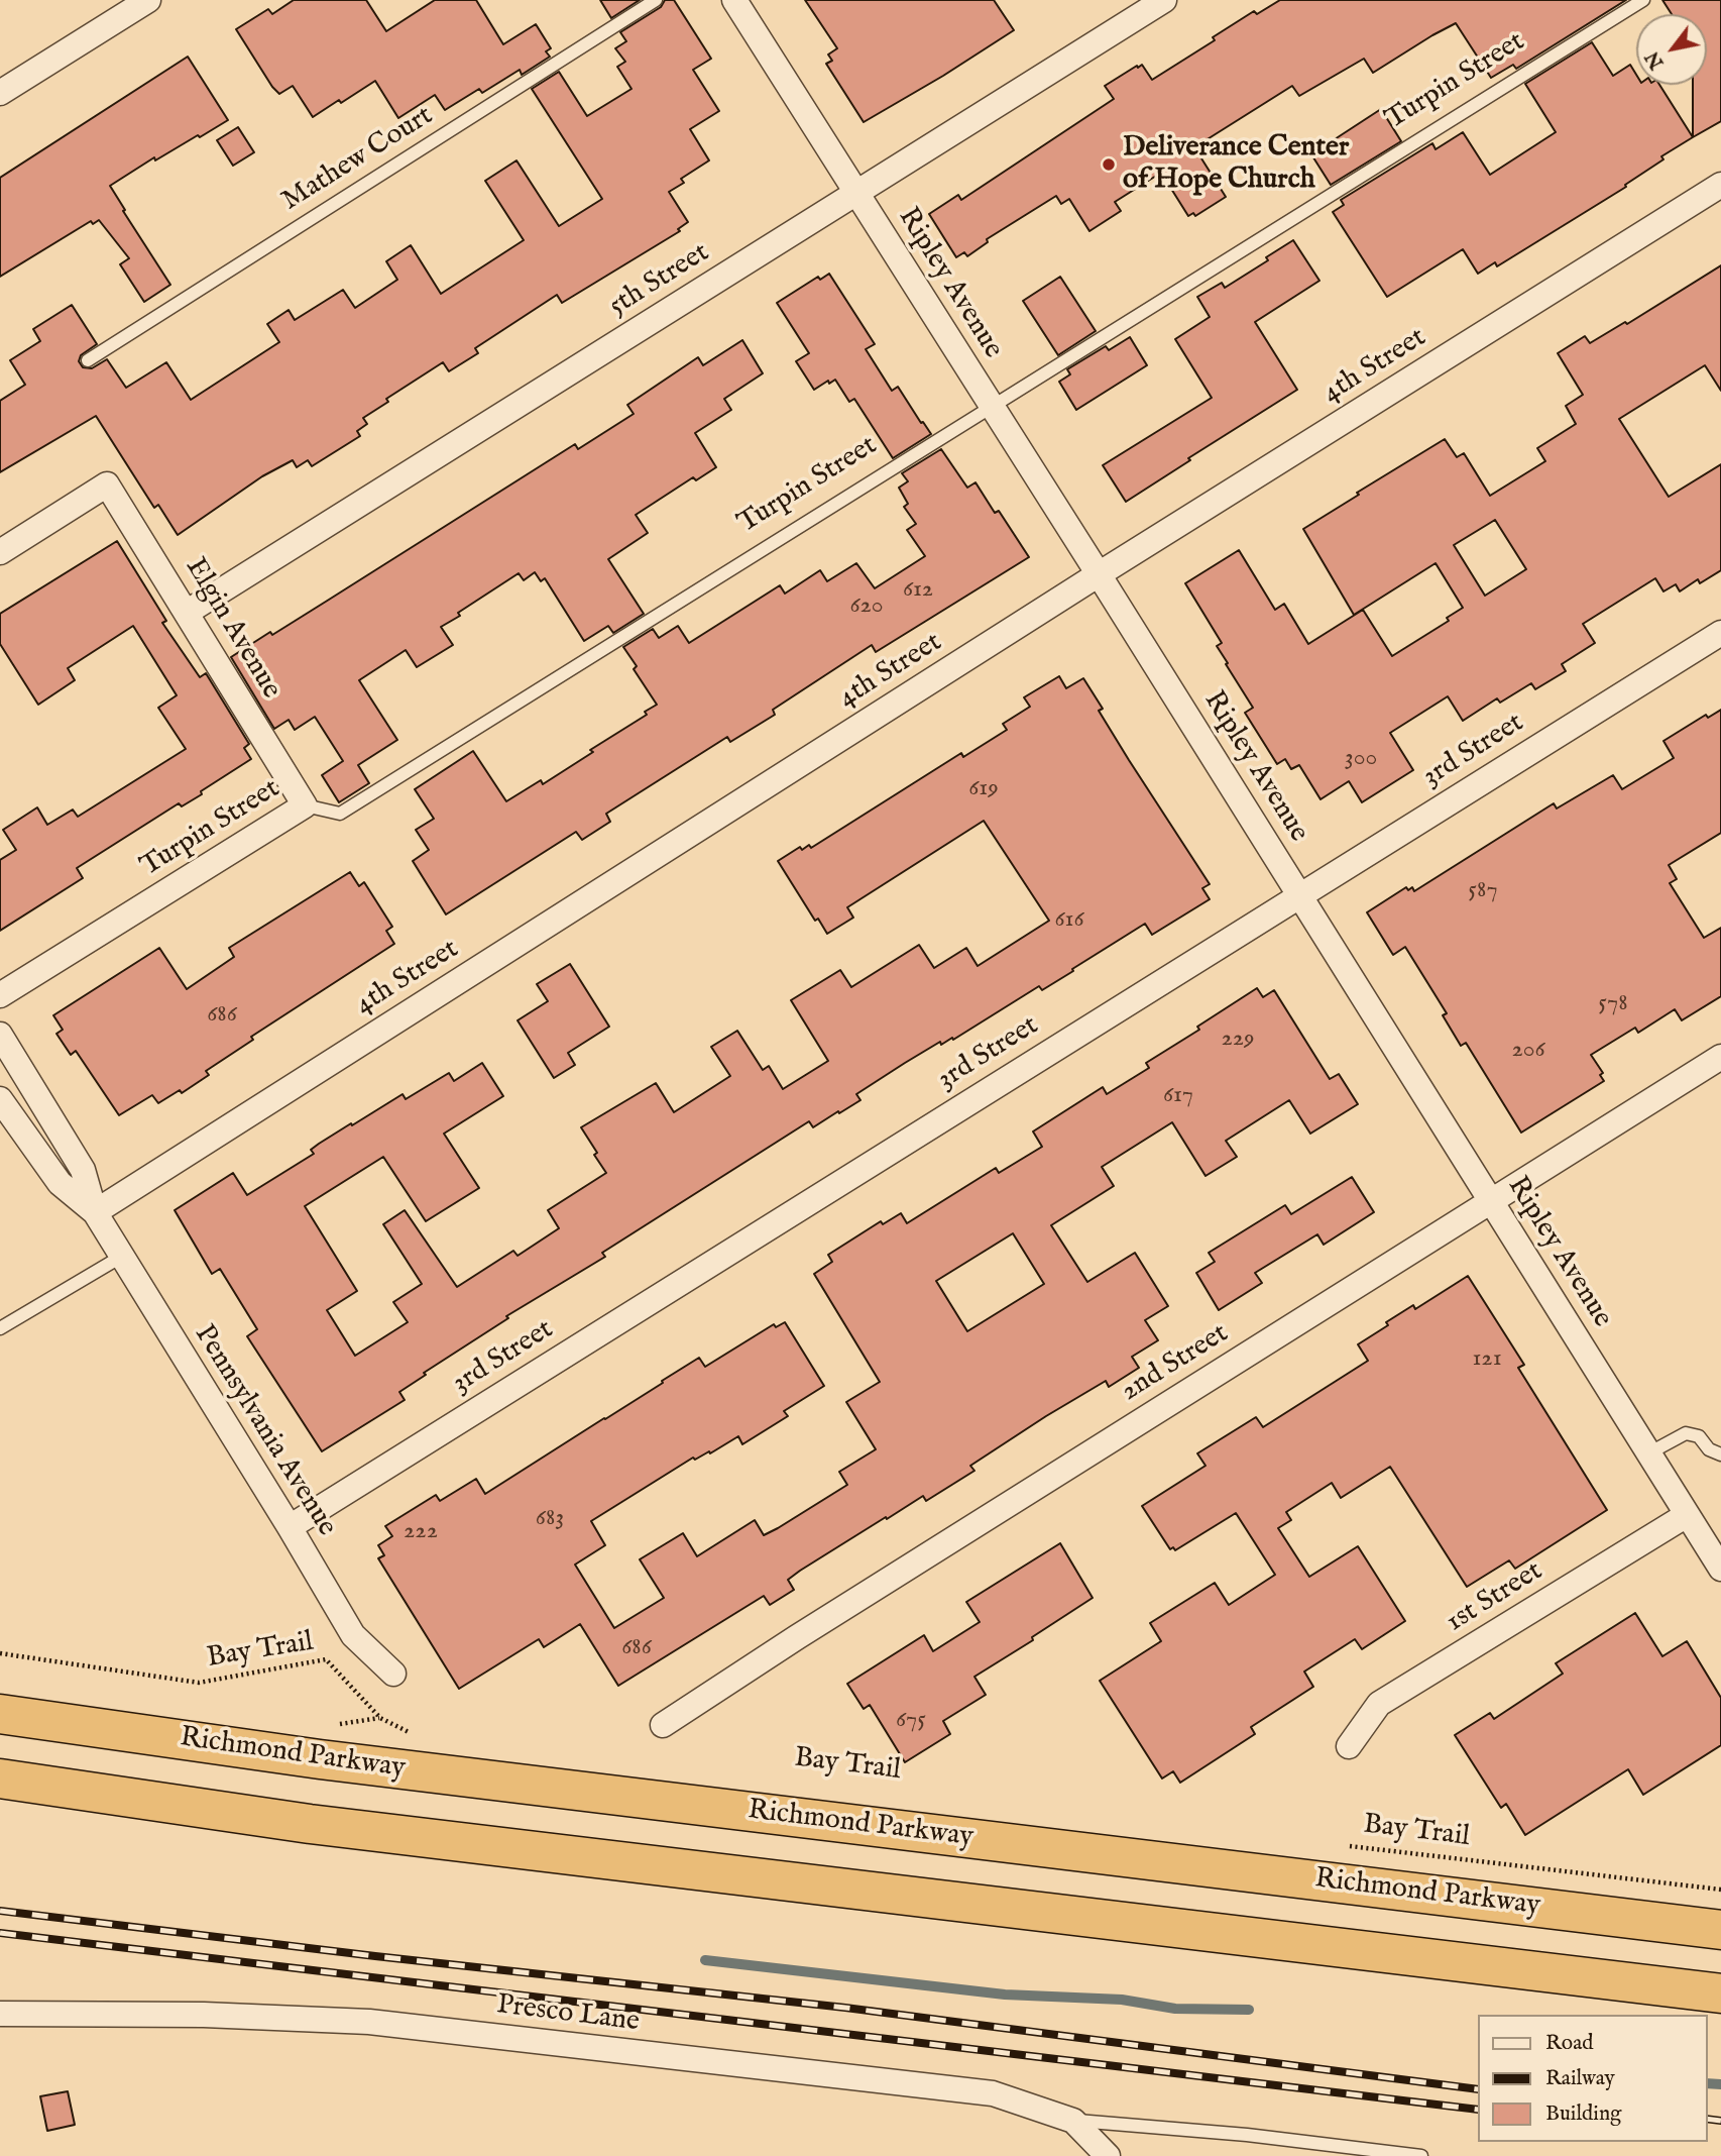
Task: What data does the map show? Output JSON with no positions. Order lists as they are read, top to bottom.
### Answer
{
  "streets": {
    "highway": ["Richmond Parkway"],
    "street": [
      "Turpin Street",
      "5th Street",
      "Ripley Avenue",
      "4th Street",
      "Elgin Avenue",
      "3rd Street",
      "2nd Street",
      "Pennsylvania Avenue",
      "1st Street",
      "Presco Lane"
    ],
    "lane": ["Mathew Court"],
    "path": ["Bay Trail"]
  },
  "crossings": [
    ["Turpin Street", "Ripley Avenue"],
    ["Turpin Street", "Elgin Avenue"],
    ["5th Street", "Ripley Avenue"],
    ["5th Street", "Elgin Avenue"],
    ["Ripley Avenue", "4th Street"],
    ["Ripley Avenue", "3rd Street"],
    ["Ripley Avenue", "2nd Street"],
    ["Ripley Avenue", "1st Street"],
    ["4th Street", "Pennsylvania Avenue"],
    ["3rd Street", "Pennsylvania Avenue"]
  ],
  "places": ["Deliverance Center of Hope Church"],
  "house_numbers": [
    "612",
    "620",
    "300",
    "619",
    "587",
    "616",
    "578",
    "686",
    "229",
    "206",
    "617",
    "121",
    "683",
    "222",
    "686",
    "675"
  ],
  "legend": ["Road", "Railway", "Building"],
  "north": "bottom left"
}
